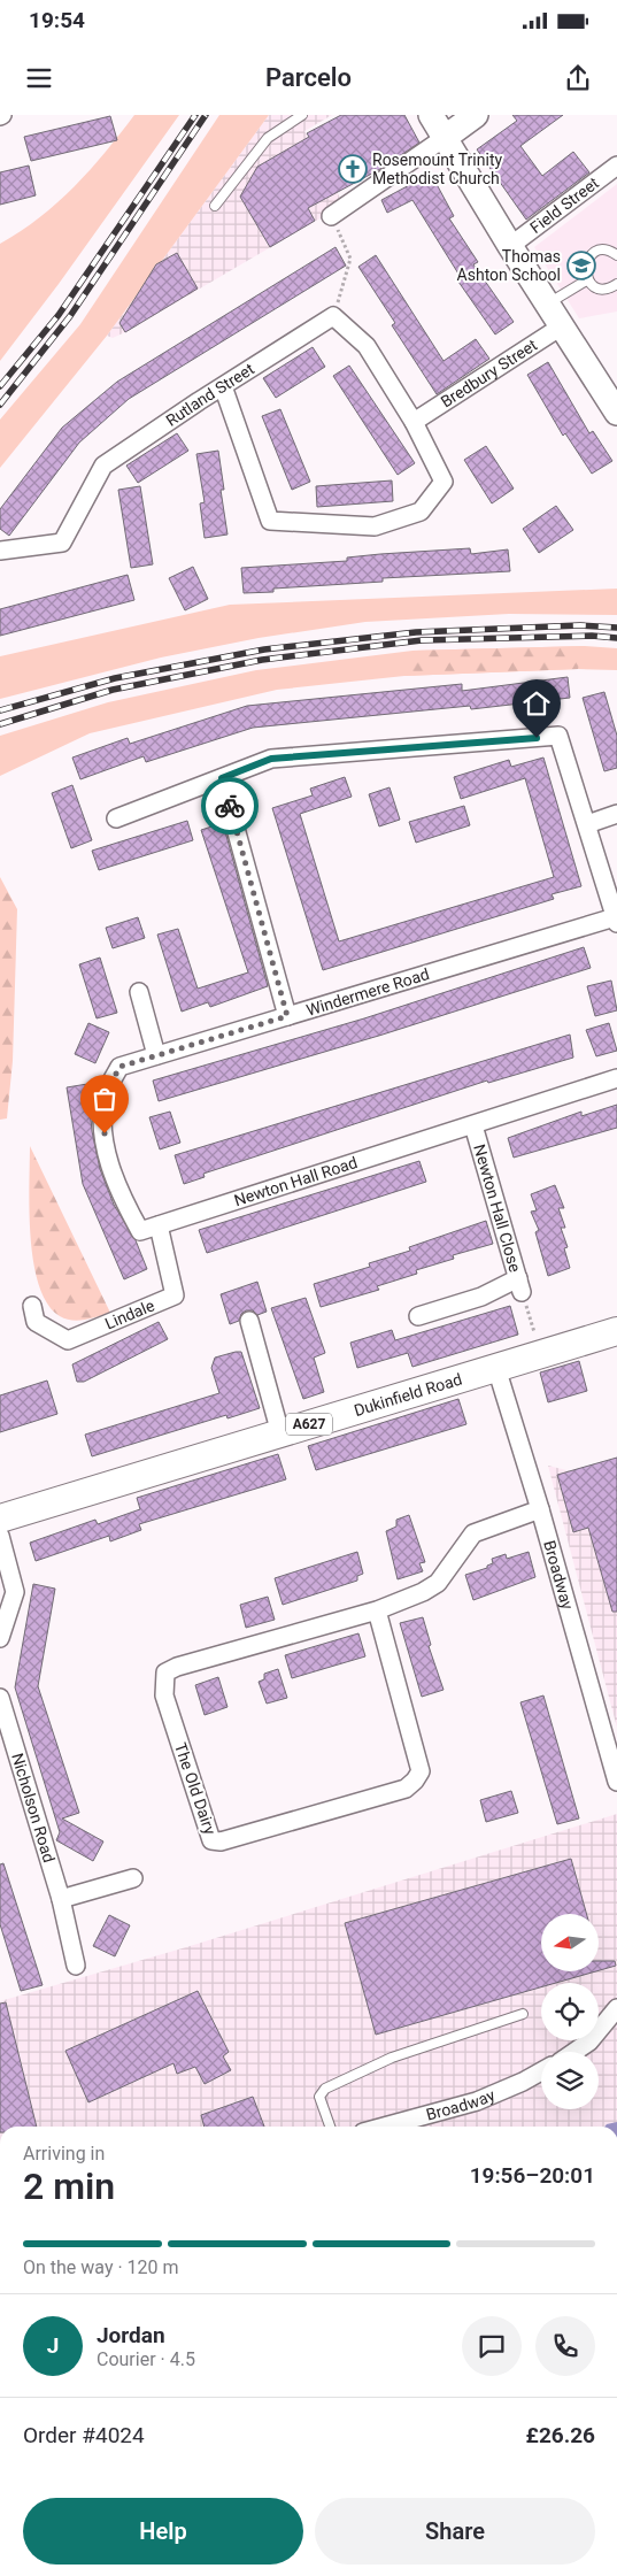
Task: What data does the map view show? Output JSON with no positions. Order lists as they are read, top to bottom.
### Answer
{
  "streets": {
    "main road": ["Dukinfield Road", "A627"],
    "street": [
      "Field Street",
      "Bredbury Street",
      "Rutland Street",
      "Windermere Road",
      "Newton Hall Road",
      "Newton Hall Close",
      "Lindale",
      "Broadway",
      "The Old Dairy",
      "Nicholson Road"
    ]
  },
  "crossings": [
    ["Windermere Road", "Newton Hall Road"],
    ["Newton Hall Road", "Newton Hall Close"],
    ["Newton Hall Road", "Lindale"],
    ["Dukinfield Road", "Broadway"],
    ["Broadway", "The Old Dairy"]
  ],
  "places": {
    "church": ["Rosemount Trinity Methodist Church"],
    "school or university": ["Thomas Ashton School"]
  },
  "north": "left",
  "page": {
    "status": "19:54",
    "header": "Parcelo",
    "heading": ["2 min", "Arriving in", "19:56–20:01"],
    "panel": [
      "Jordan",
      "Courier · 4.5",
      "Order #4024",
      "£26.26"
    ],
    "bar": "On the way · 120 m",
    "round": "J",
    "buttons": ["Help", "Share"]
  }
}
